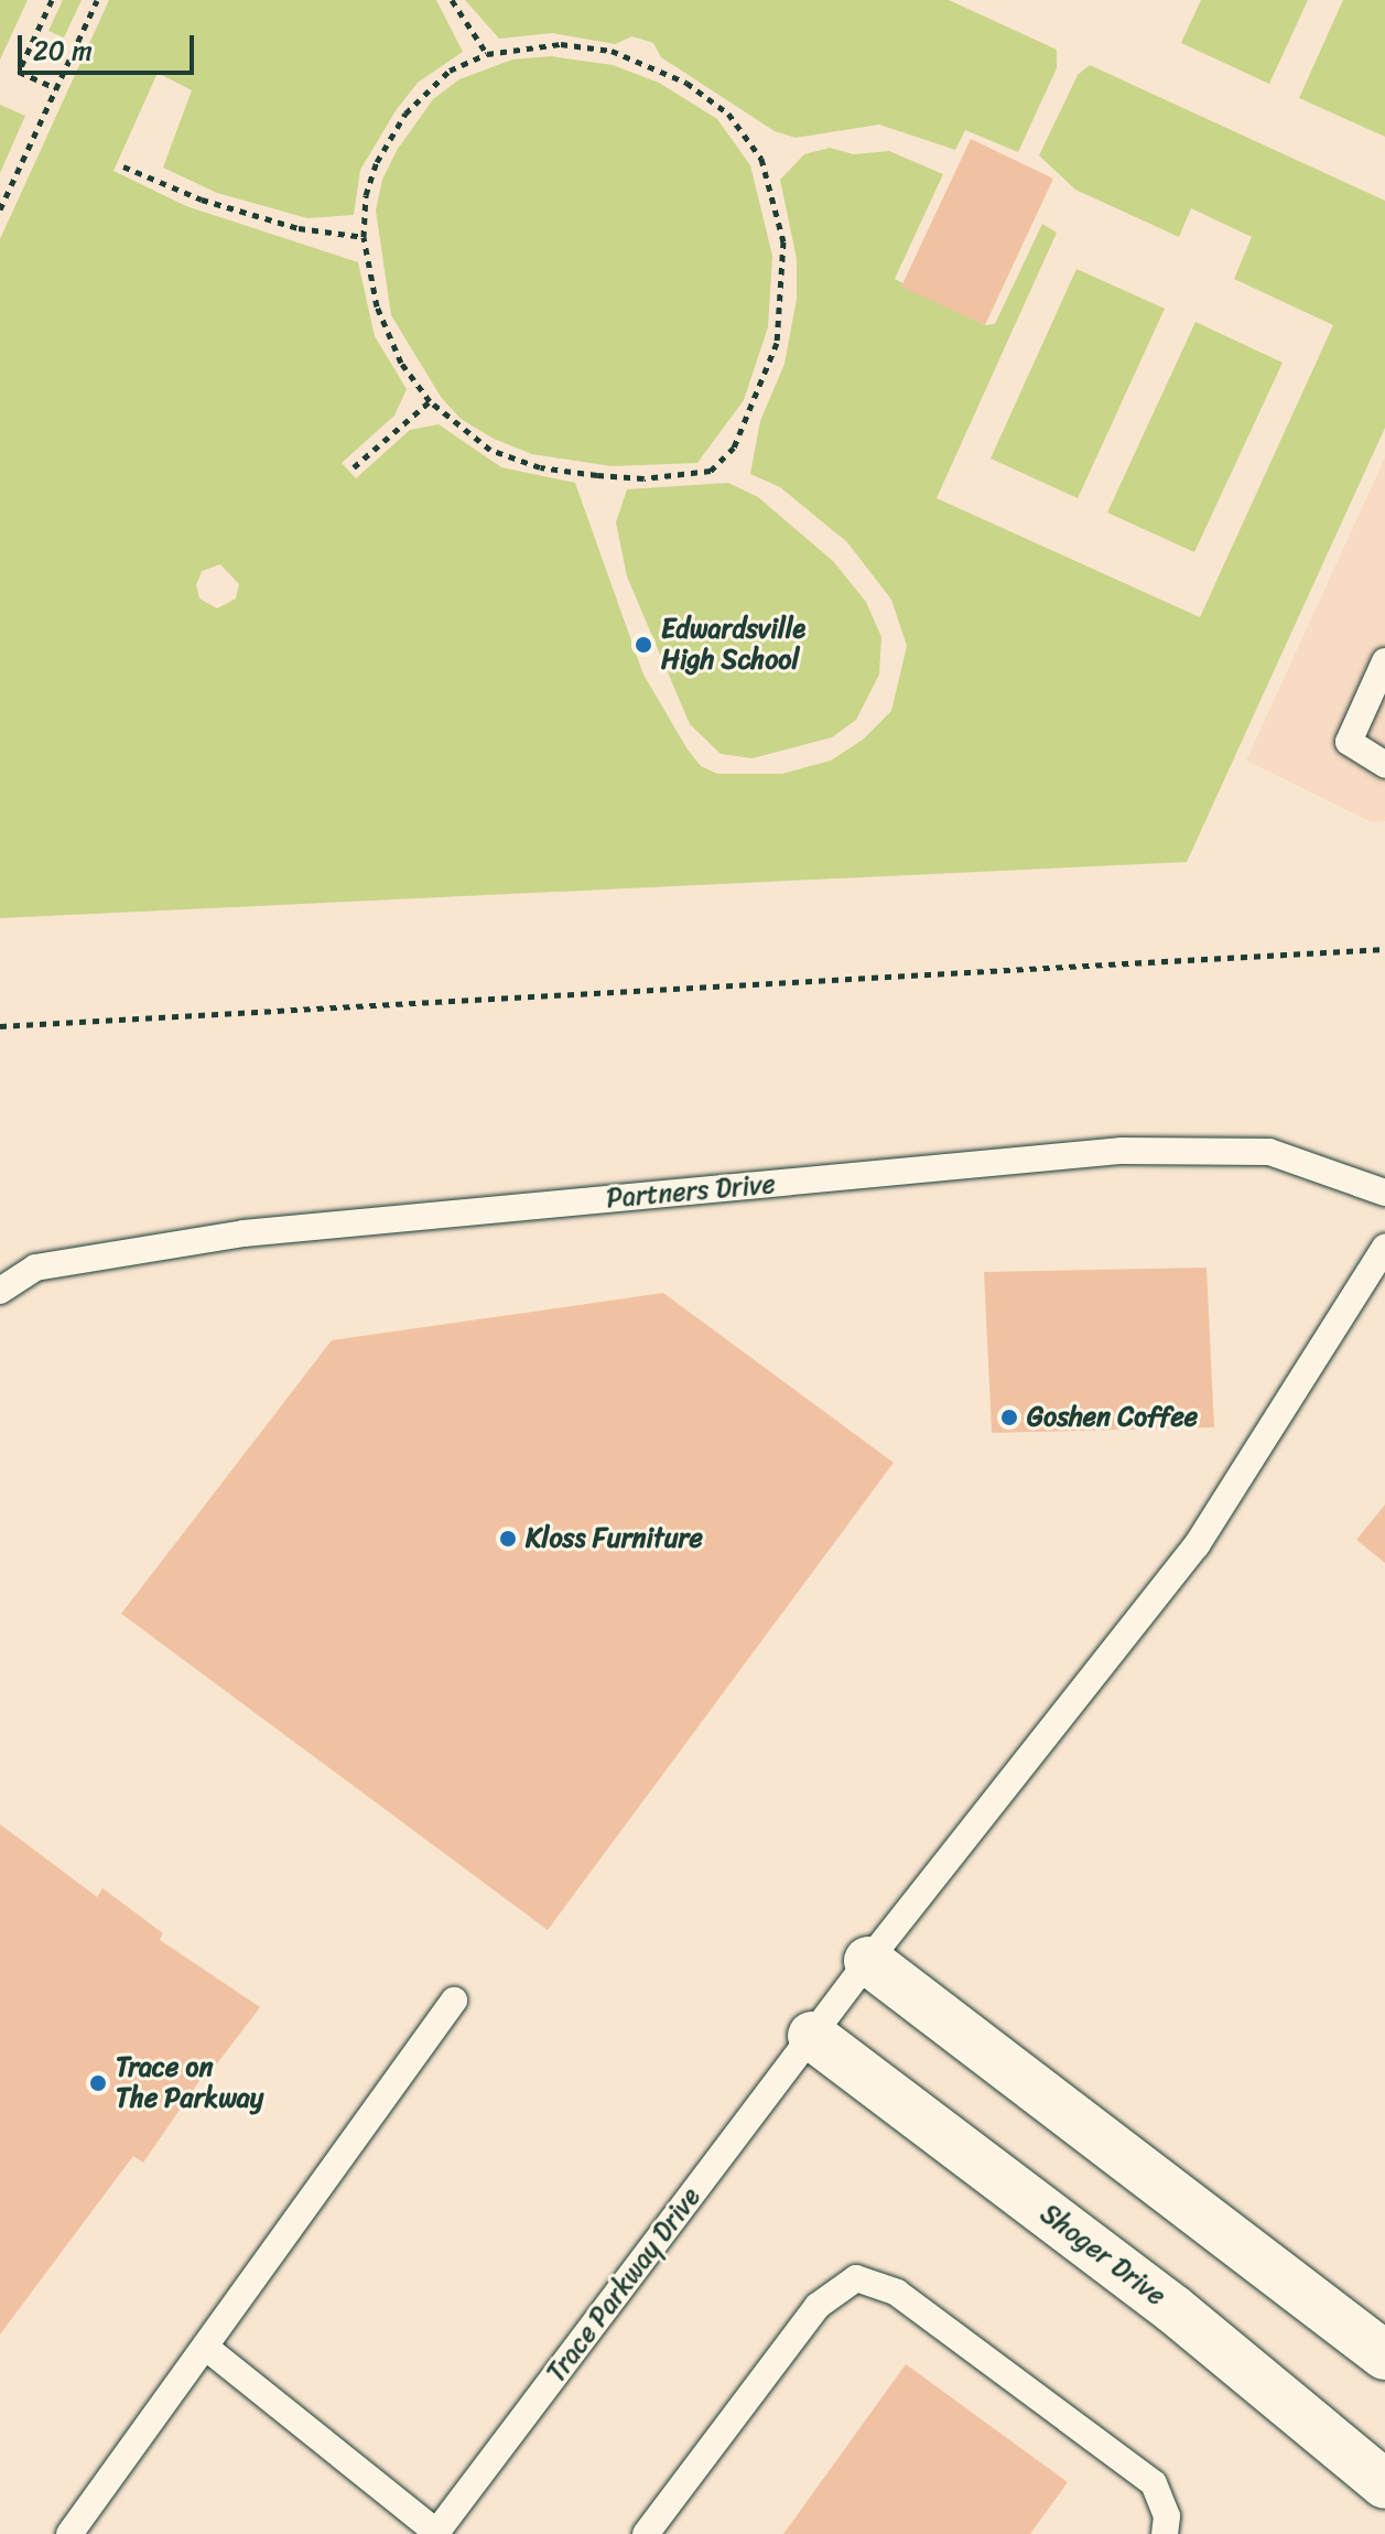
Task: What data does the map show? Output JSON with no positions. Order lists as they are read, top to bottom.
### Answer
{
  "streets": {
    "street": ["Shoger Drive"],
    "lane": ["Partners Drive", "Trace Parkway Drive"]
  },
  "crossings": [
    ["Shoger Drive", "Trace Parkway Drive"]
  ],
  "places": [
    "Edwardsville High School",
    "Goshen Coffee",
    "Kloss Furniture",
    "Trace on The Parkway"
  ],
  "scale_bar": "20 m"
}
